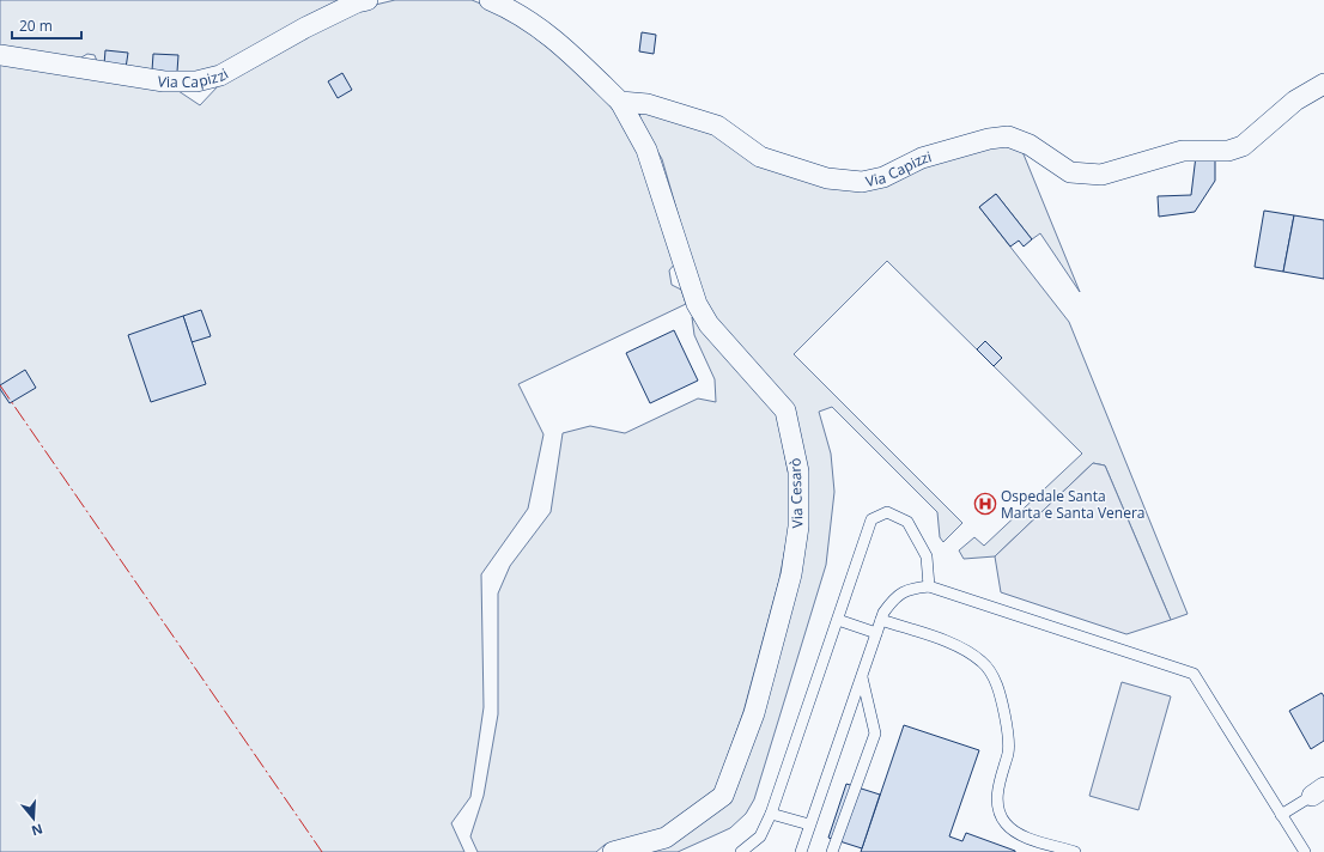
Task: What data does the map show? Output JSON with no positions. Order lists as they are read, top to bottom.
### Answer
{
  "streets": {
    "street": ["Via Capizzi", "Via Cesarò"]
  },
  "crossings": [
    ["Via Capizzi", "Via Cesarò"]
  ],
  "places": {
    "hospital": ["Ospedale Santa Marta e Santa Venera"]
  },
  "scale_bar": "20 m",
  "north": "bottom"
}
